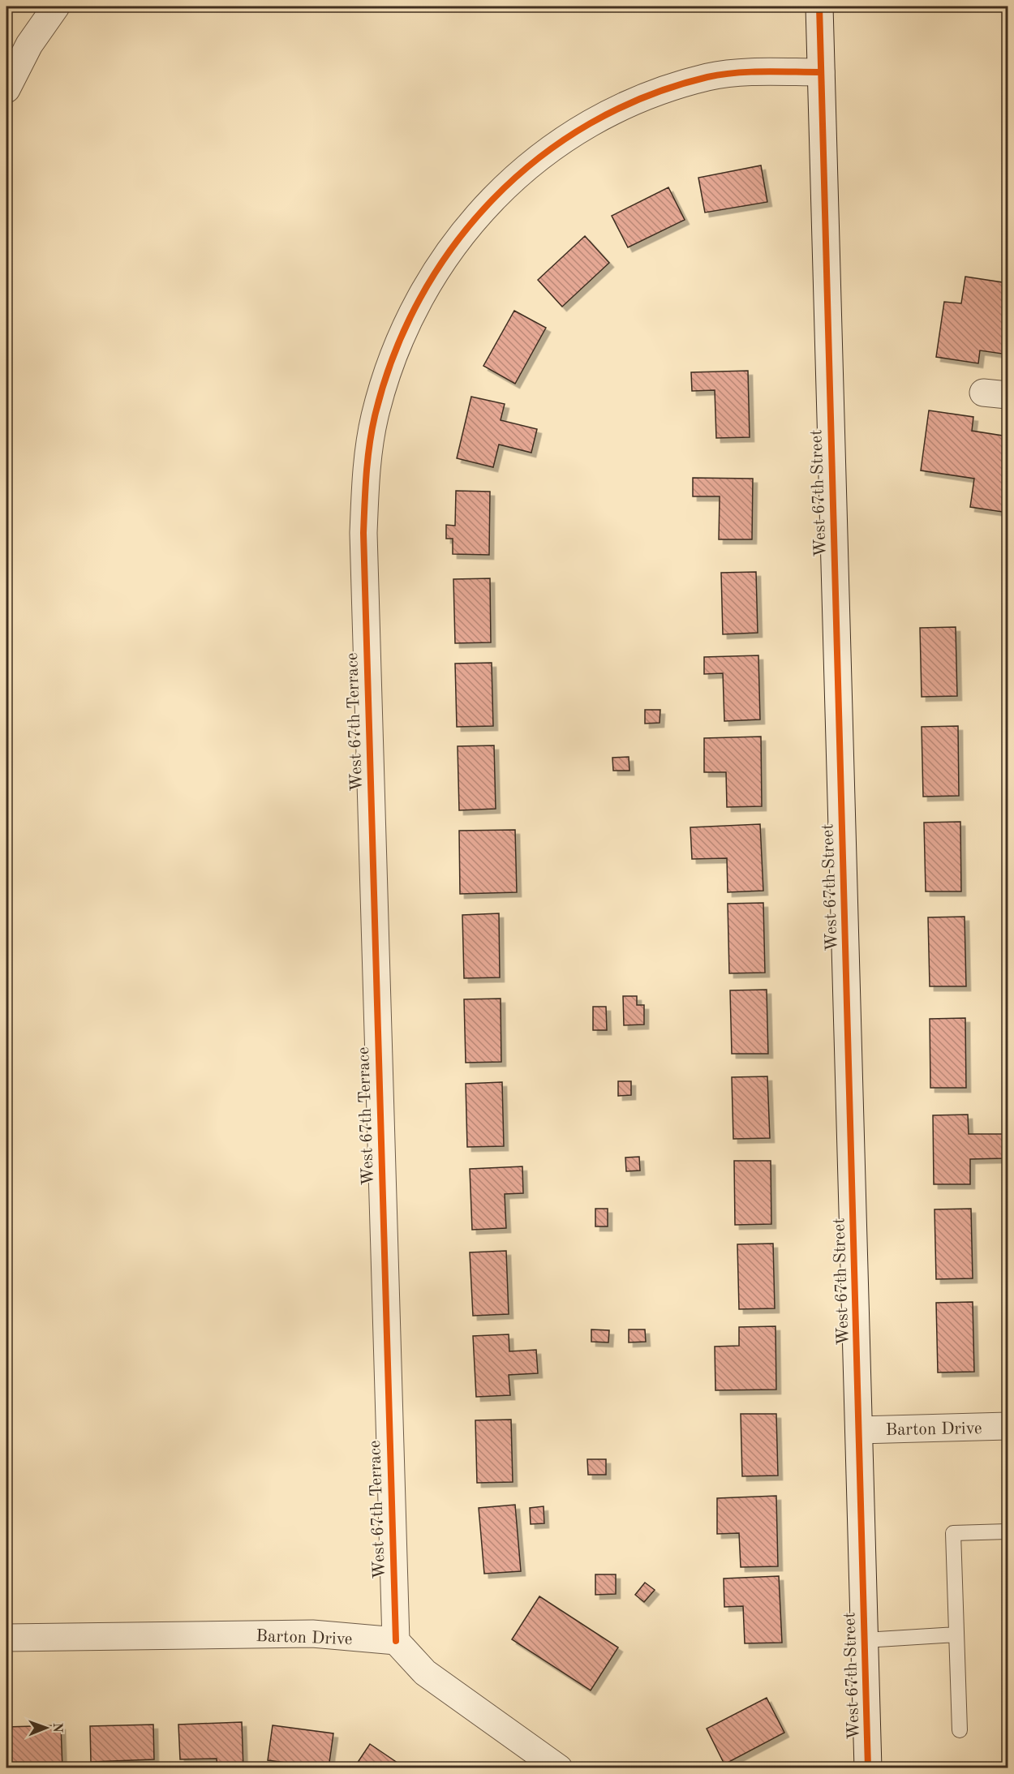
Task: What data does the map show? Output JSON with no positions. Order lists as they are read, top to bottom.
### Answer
{
  "streets": {
    "street": ["West 67th Street", "West 67th Terrace", "Barton Drive"]
  },
  "crossings": [
    ["West 67th Street", "West 67th Terrace"],
    ["West 67th Street", "Barton Drive"],
    ["West 67th Terrace", "Barton Drive"]
  ],
  "north": "right"
}
